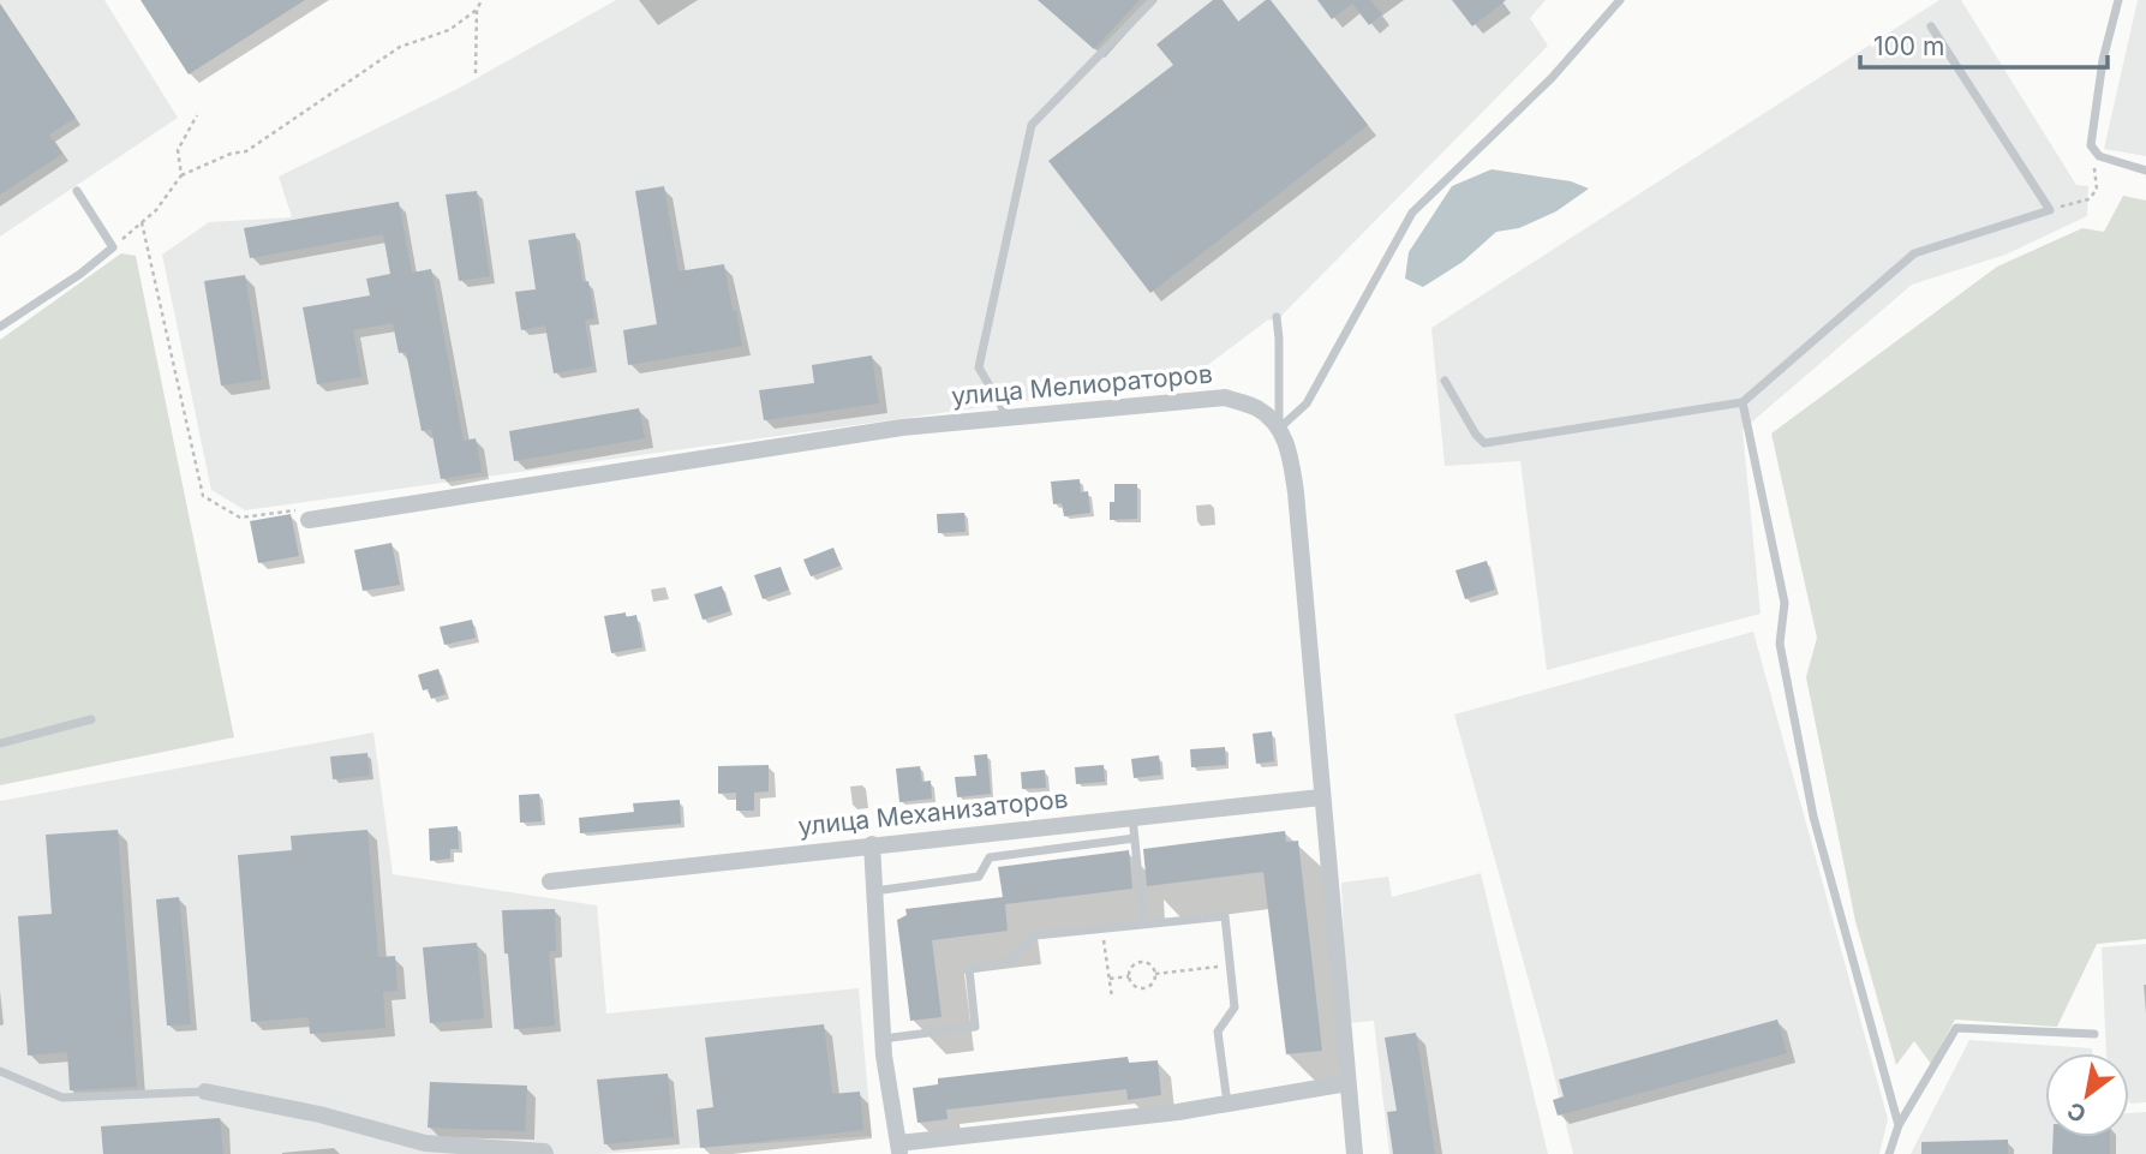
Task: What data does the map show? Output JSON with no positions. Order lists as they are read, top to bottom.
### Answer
{
  "streets": {
    "street": ["улица Мелиораторов", "улица Механизаторов"]
  },
  "scale_bar": "100 m",
  "north": "bottom left"
}
